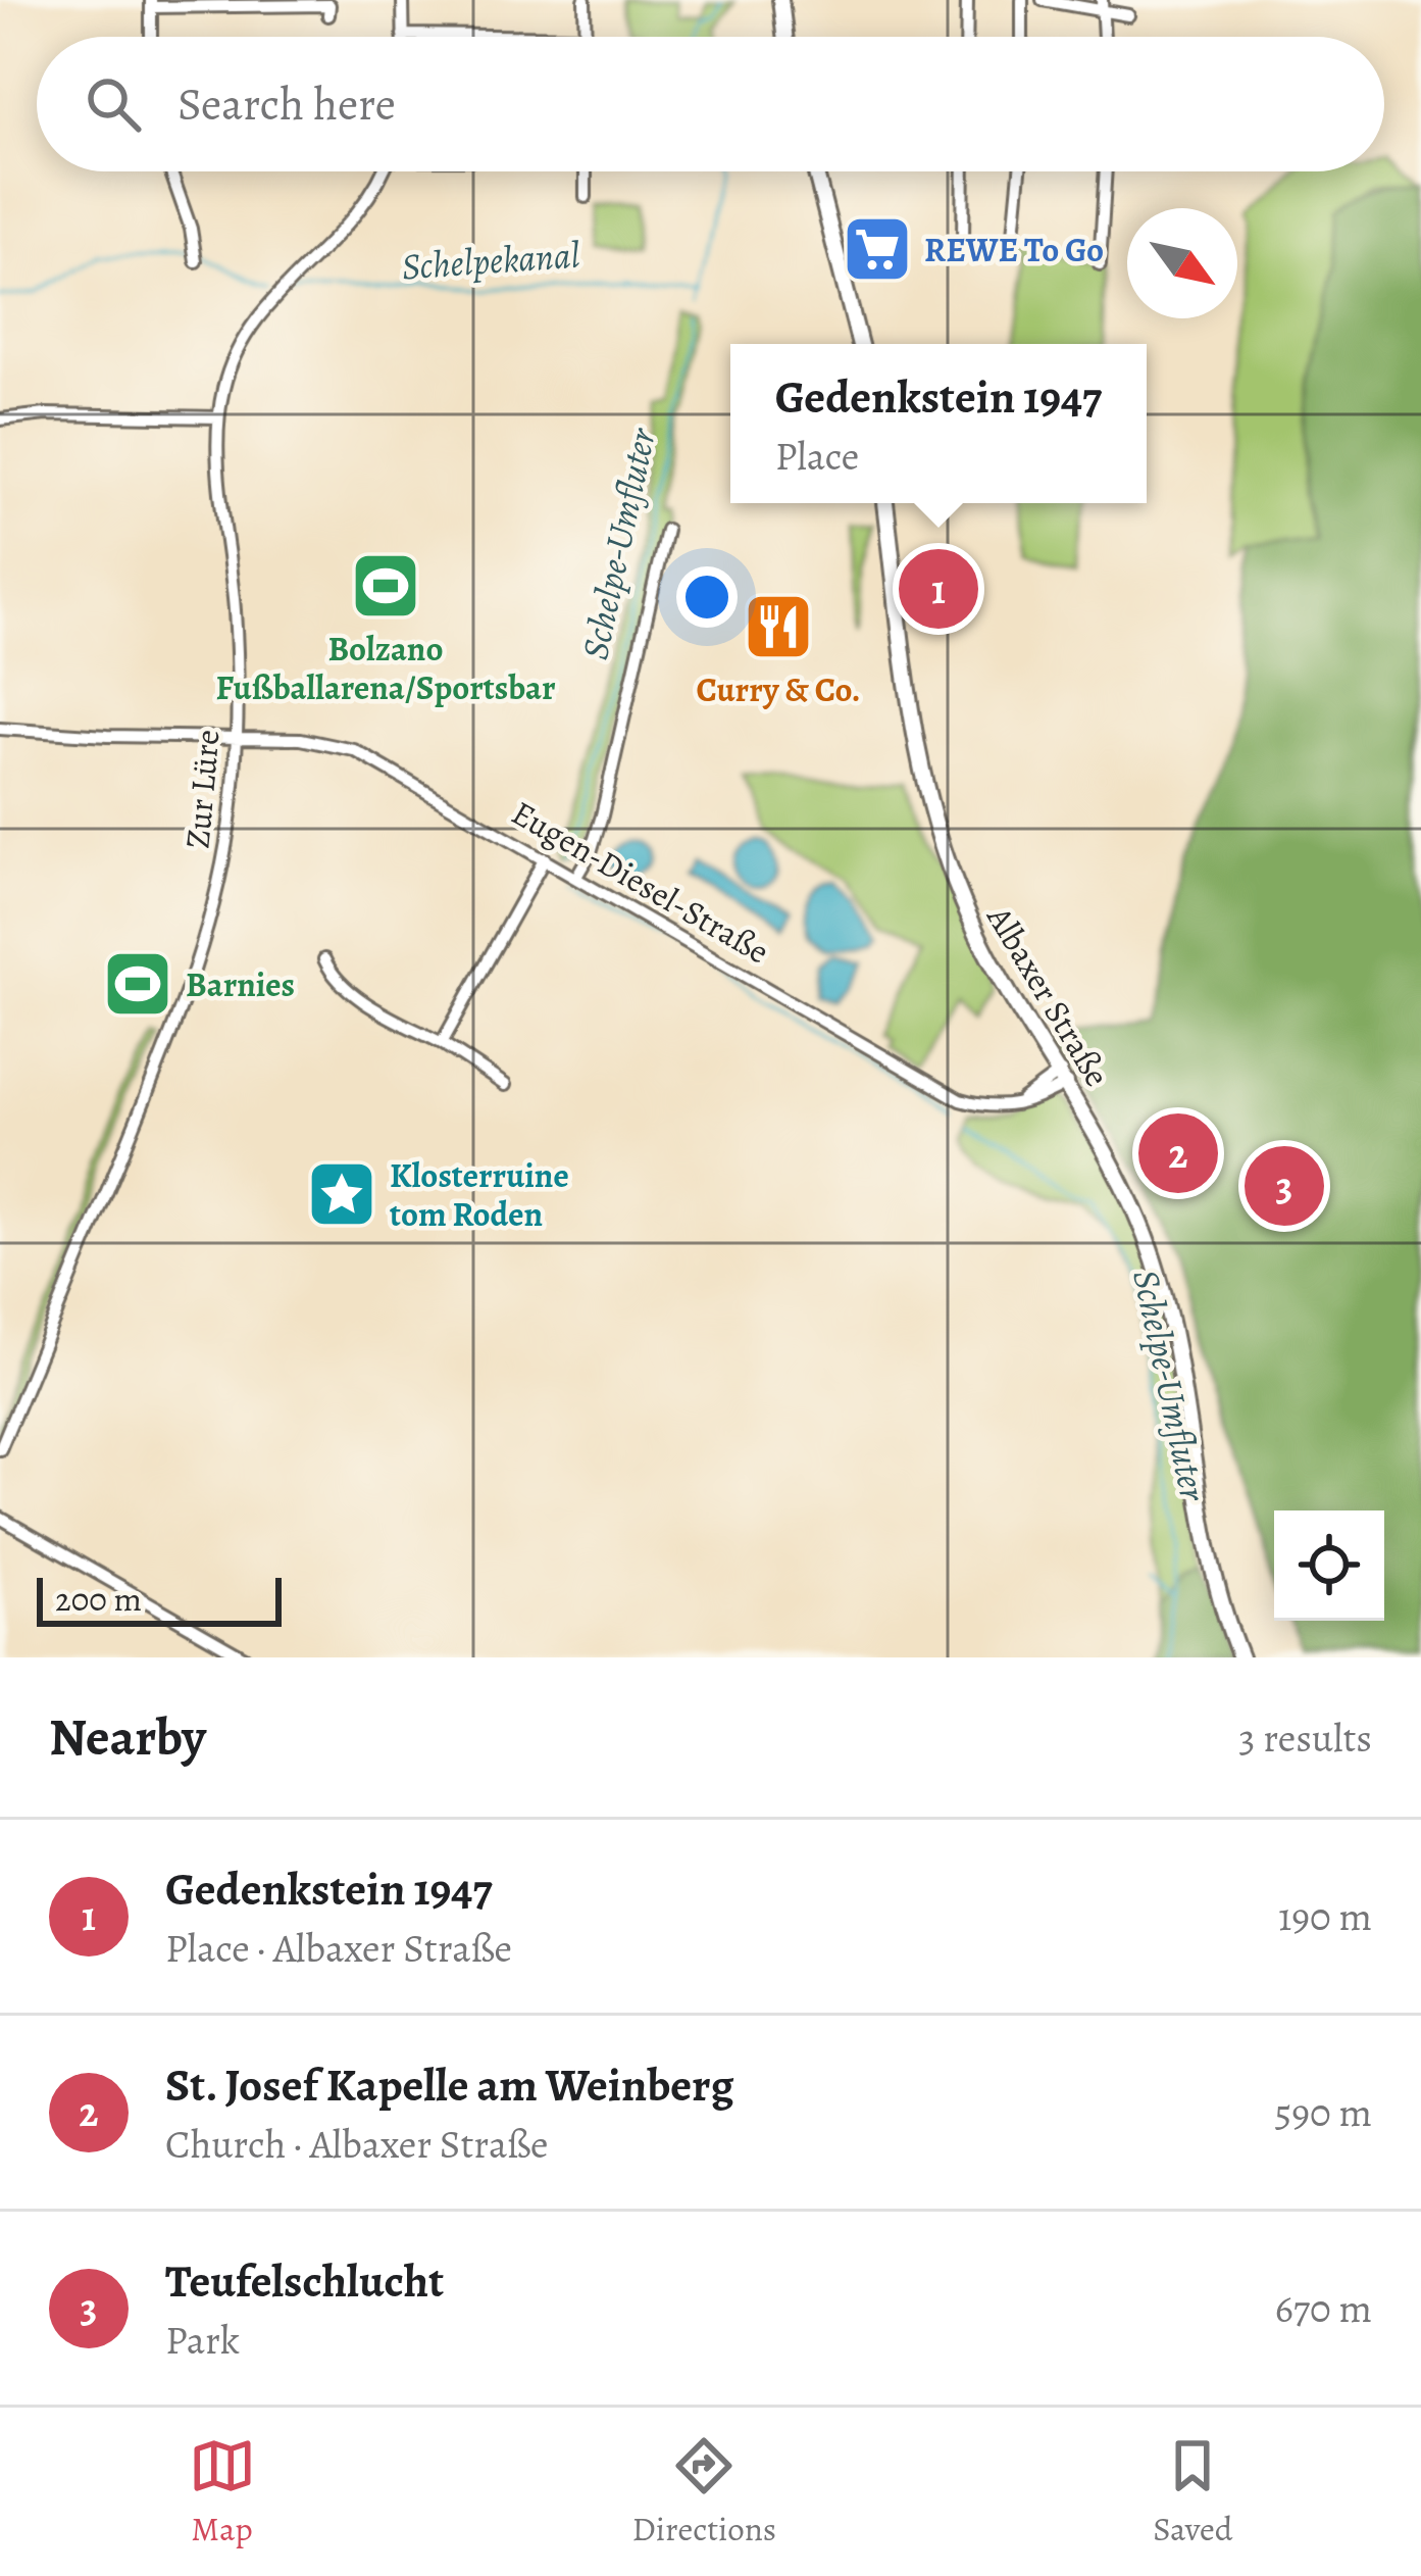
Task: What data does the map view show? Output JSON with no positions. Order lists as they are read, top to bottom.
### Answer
{
  "streets": {
    "main road": ["Albaxer Straße"],
    "street": ["Zur Lüre", "Eugen-Diesel-Straße"]
  },
  "crossings": [
    ["Zur Lüre", "Eugen-Diesel-Straße"]
  ],
  "water": ["Schelpekanal", "Schelpe-Umfluter"],
  "places": {
    "supermarket": ["REWE To Go"],
    "sports": ["Bolzano Fußballarena/Sportsbar", "Barnies"],
    "restaurant": ["Curry & Co."],
    "place": ["Klosterruine tom Roden"]
  },
  "scale_bar": "200 m",
  "north": "bottom right",
  "page": {
    "search": "Search here",
    "popup": ["Gedenkstein 1947", "Place"],
    "pins": ["1", "2", "3"],
    "scale": "200 m",
    "heading": ["Nearby", "3 results"],
    "list": [
      {
        "mark": "1",
        "name": "Gedenkstein 1947",
        "note": "Place · Albaxer Straße",
        "value": "190 m"
      },
      {
        "mark": "2",
        "name": "St. Josef Kapelle am Weinberg",
        "note": "Church · Albaxer Straße",
        "value": "590 m"
      },
      {
        "mark": "3",
        "name": "Teufelschlucht",
        "note": "Park",
        "value": "670 m"
      }
    ],
    "nav": ["Map", "Directions", "Saved"]
  }
}
